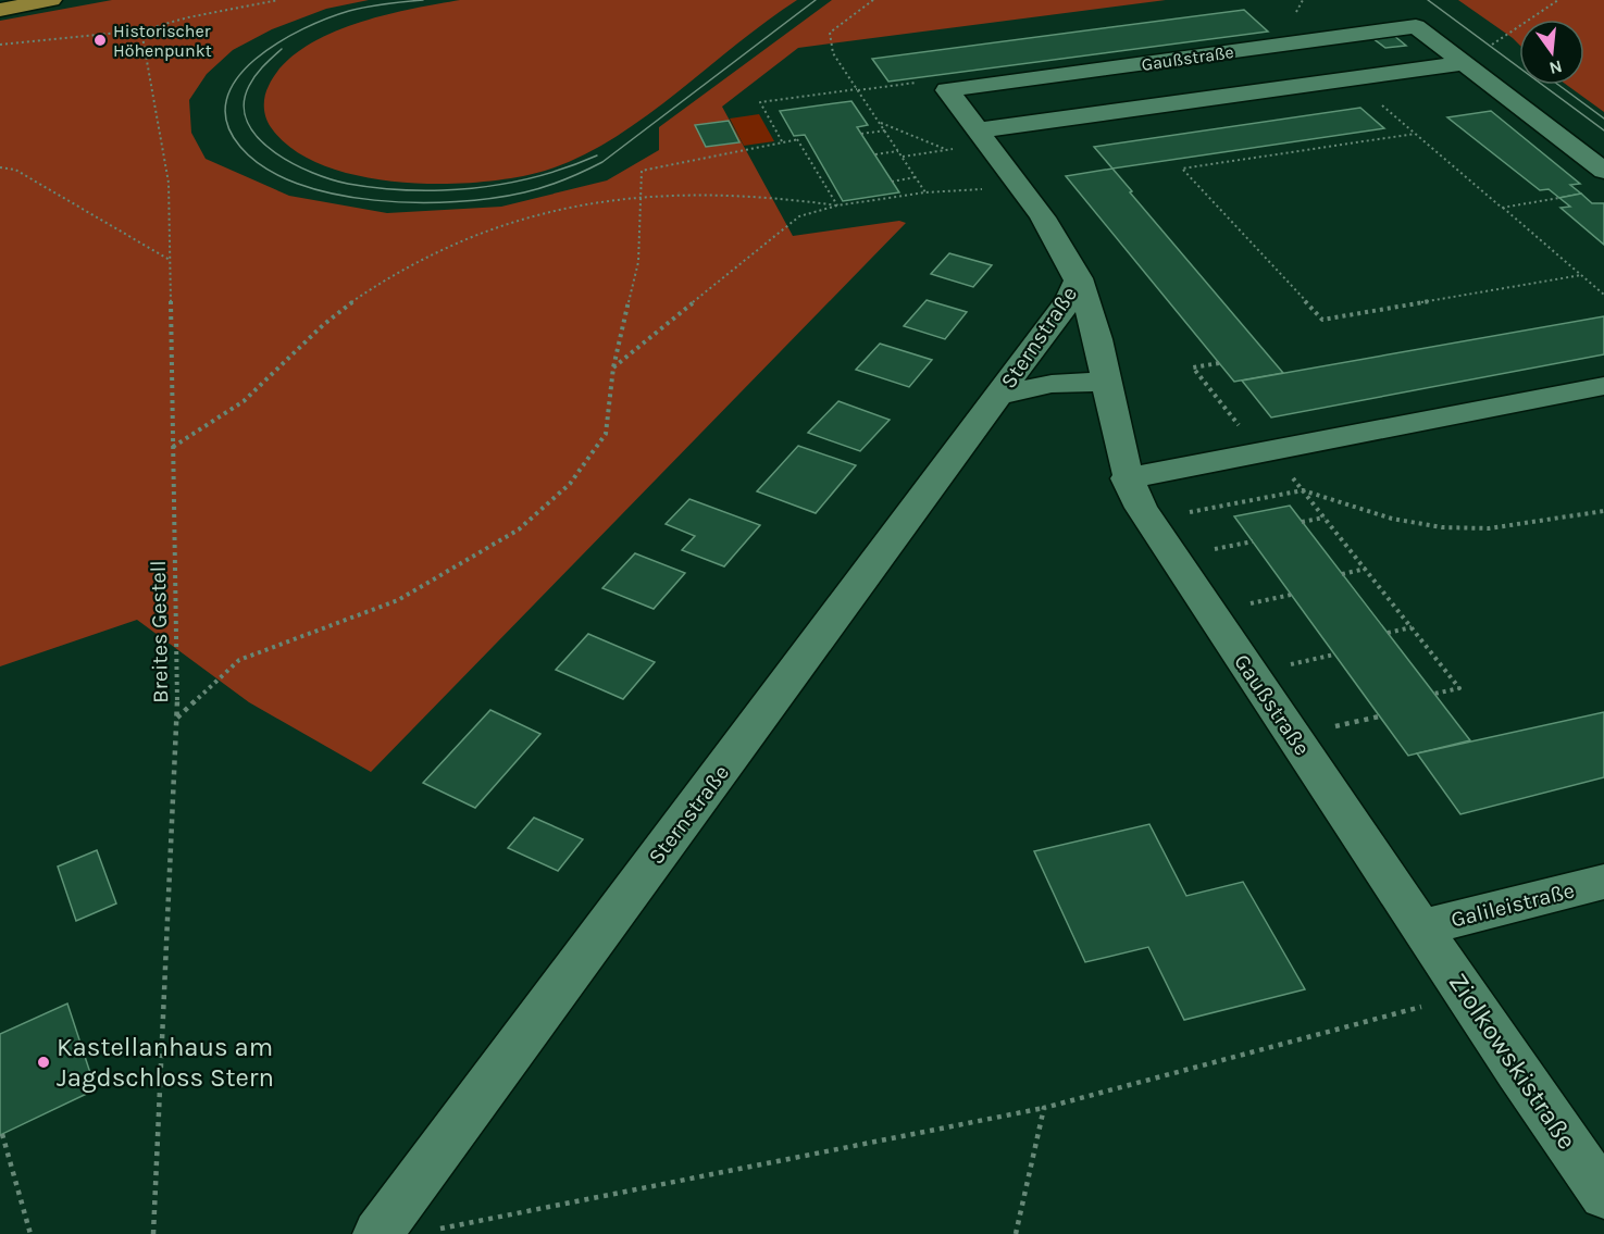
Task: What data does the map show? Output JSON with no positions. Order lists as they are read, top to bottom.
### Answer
{
  "streets": {
    "street": [
      "Gaußstraße",
      "Sternstraße",
      "Galileistraße",
      "Ziolkowskistraße"
    ],
    "path": ["Breites Gestell"]
  },
  "crossings": [
    ["Gaußstraße", "Sternstraße"],
    ["Gaußstraße", "Galileistraße"],
    ["Gaußstraße", "Ziolkowskistraße"],
    ["Galileistraße", "Ziolkowskistraße"]
  ],
  "places": ["Historischer Höhenpunkt", "Kastellanhaus am Jagdschloss Stern"],
  "north": "bottom"
}
